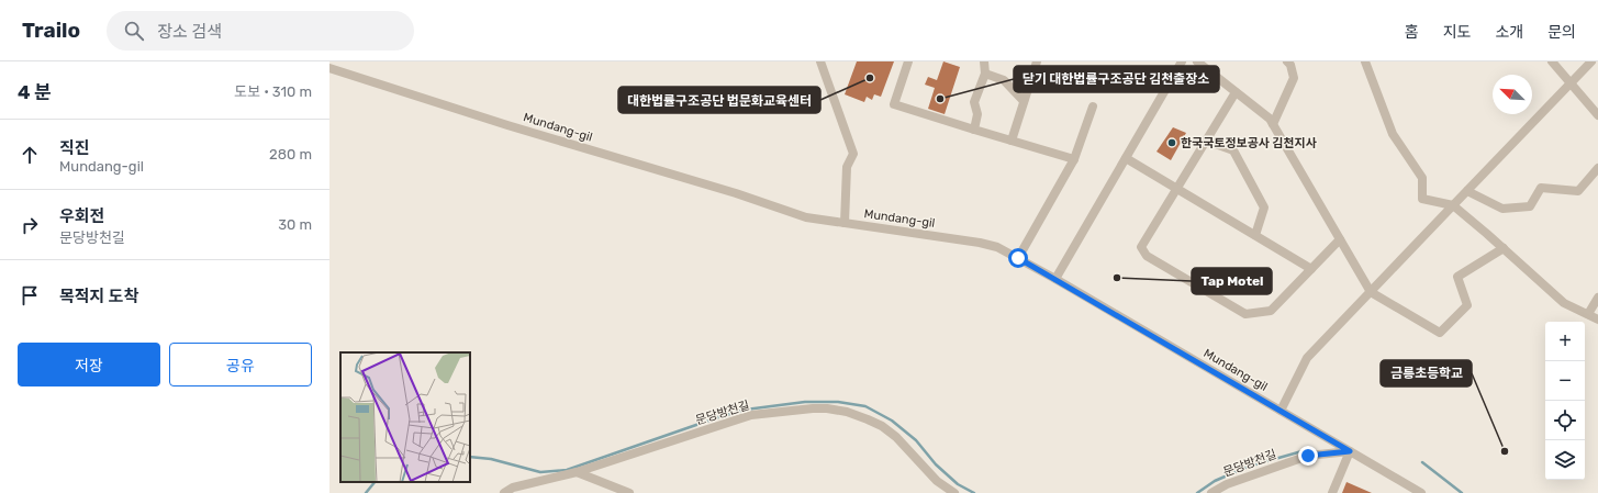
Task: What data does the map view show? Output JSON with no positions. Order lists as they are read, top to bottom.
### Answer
{
  "streets": {
    "street": ["Mundang-gil", "문당방천길"]
  },
  "crossings": [
    ["Mundang-gil", "문당방천길"]
  ],
  "places": [
    "대한법률구조공단 법문화교육센터",
    "닫기 대한법률구조공단 김천출장소",
    "한국국토정보공사 김천지사",
    "Tap Motel",
    "금릉초등학교"
  ],
  "north": "top left",
  "page": {
    "header": "Trailo",
    "search": "장소 검색",
    "nav": [
      "홈",
      "지도",
      "소개",
      "문의"
    ],
    "heading": ["4 분", "도보 · 310 m"],
    "list": [
      ["직진", "Mundang-gil", "280 m"],
      ["우회전", "문당방천길", "30 m"],
      "목적지 도착"
    ],
    "map_buttons": ["+", "−"],
    "buttons": ["저장", "공유"]
  }
}
